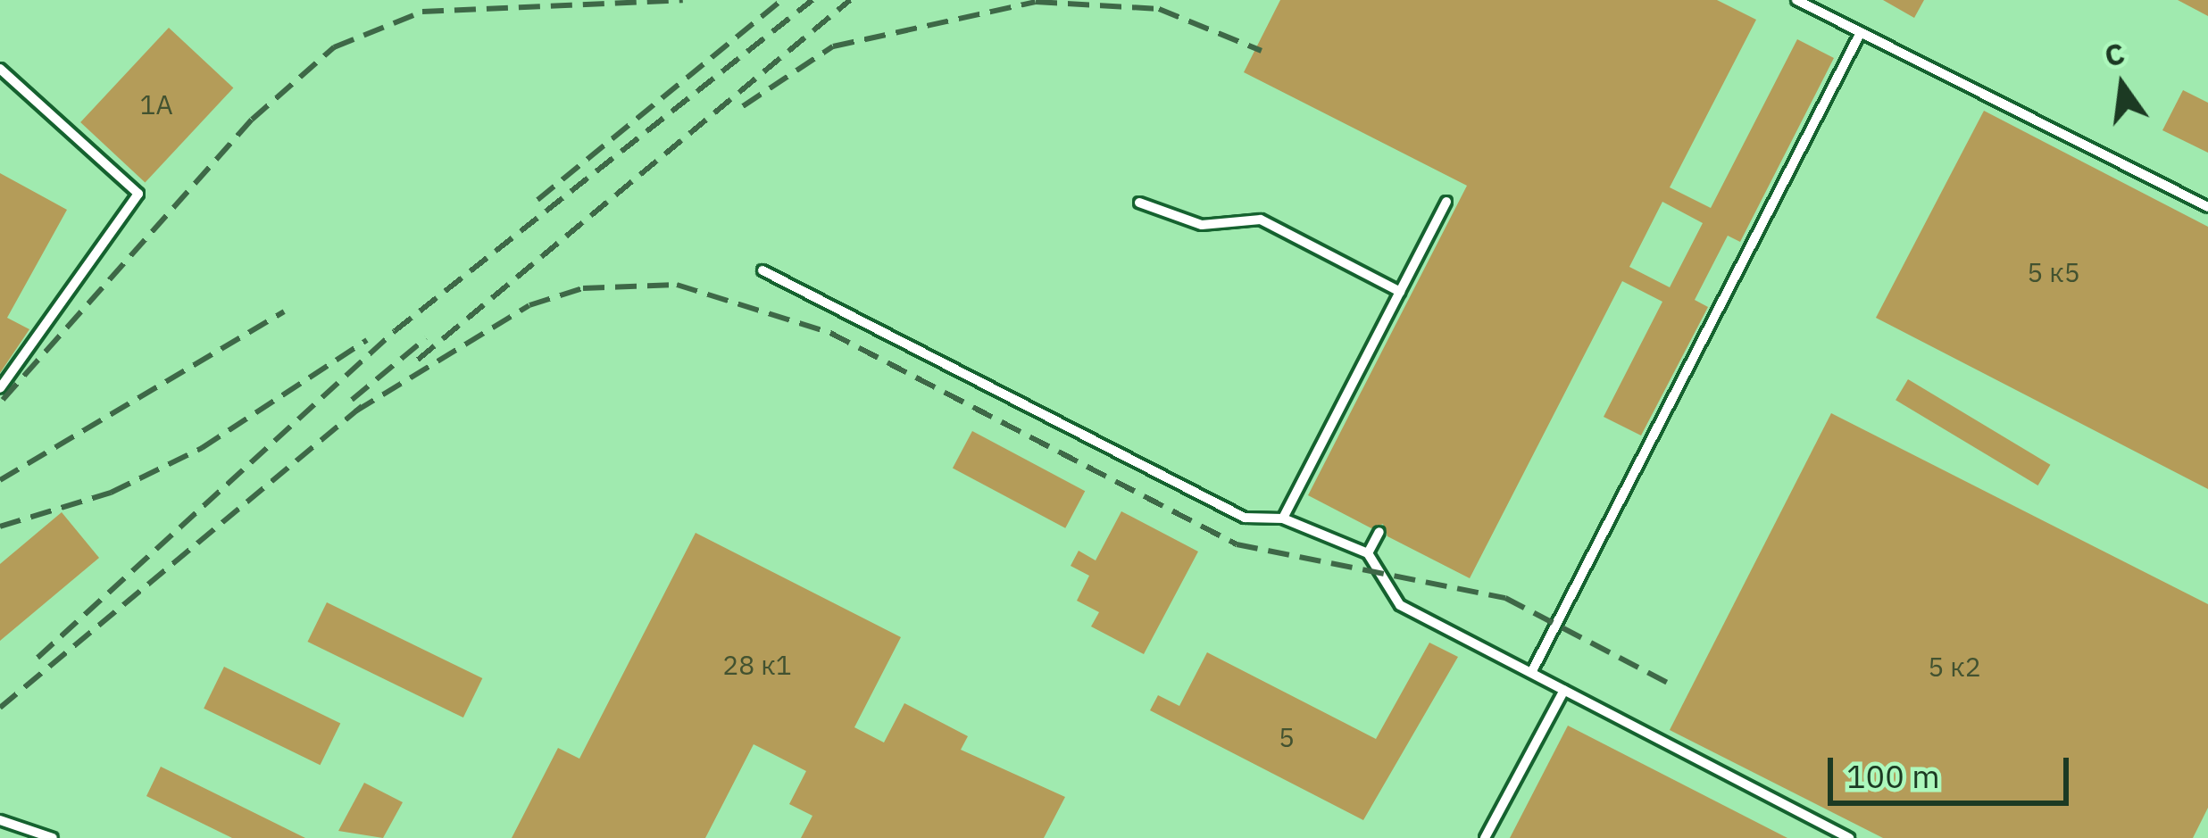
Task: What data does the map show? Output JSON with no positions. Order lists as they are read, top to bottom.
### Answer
{
  "house_numbers": [
    "1А",
    "5 к5",
    "28 к1",
    "5 к2",
    "5"
  ],
  "scale_bar": "100 m",
  "north": "top"
}
